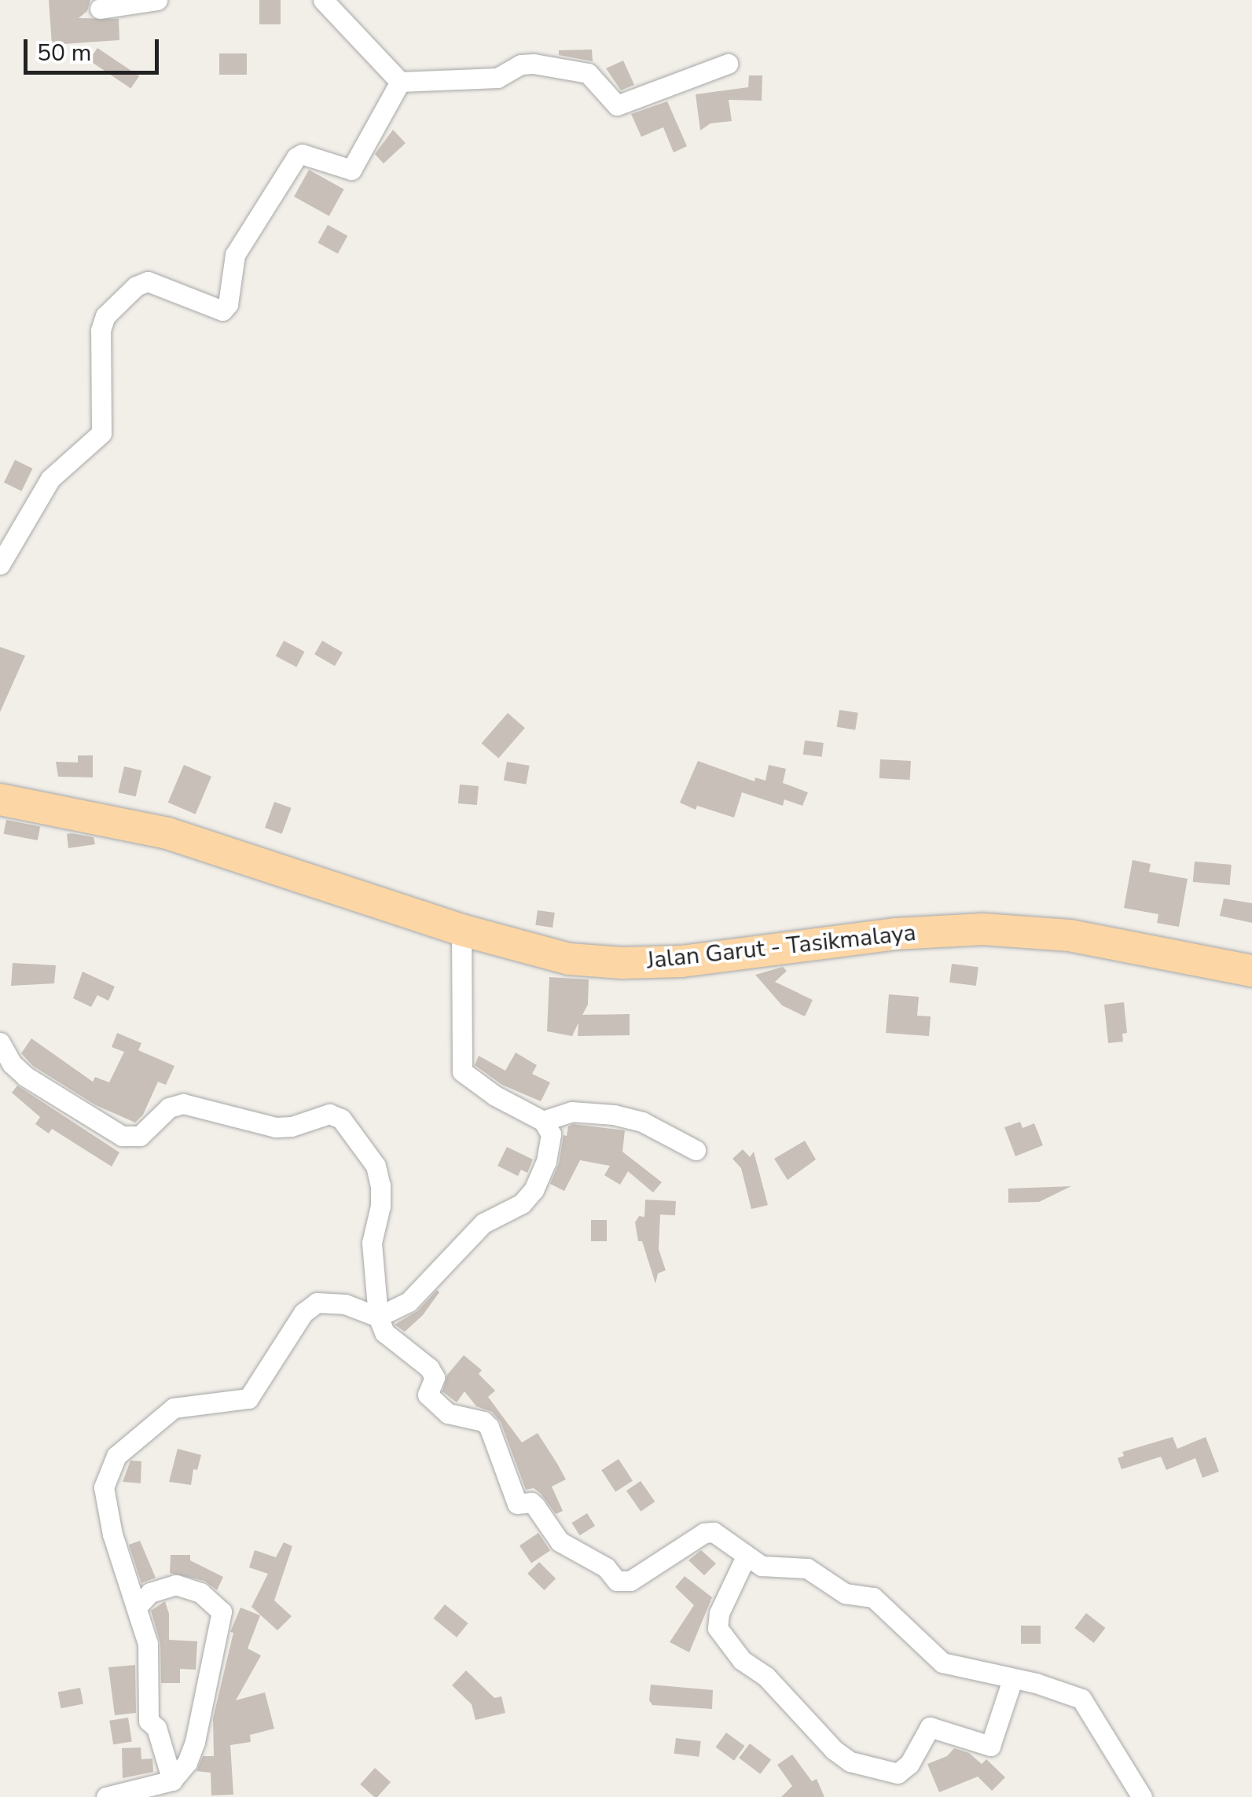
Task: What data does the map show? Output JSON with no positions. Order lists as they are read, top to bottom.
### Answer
{
  "streets": {
    "main road": ["Jalan Garut - Tasikmalaya"]
  },
  "scale_bar": "50 m"
}
